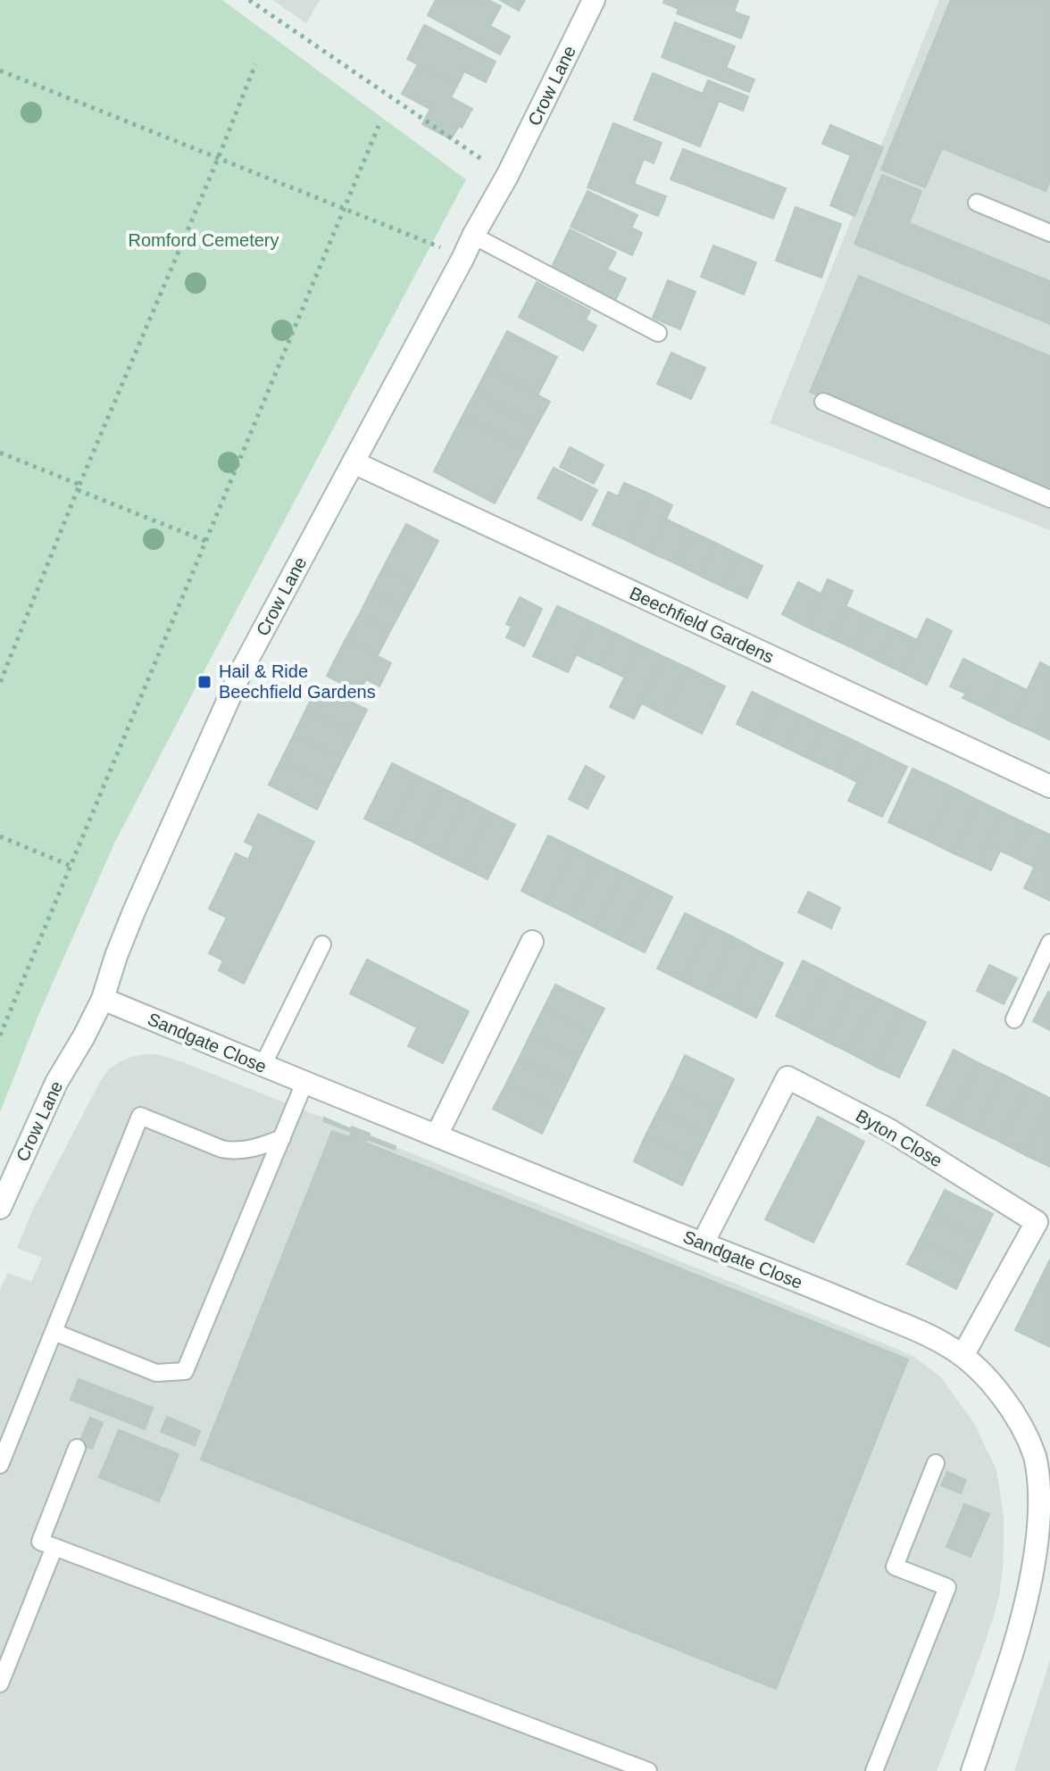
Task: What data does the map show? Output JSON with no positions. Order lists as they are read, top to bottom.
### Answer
{
  "streets": {
    "street": [
      "Crow Lane",
      "Beechfield Gardens",
      "Sandgate Close",
      "Byton Close"
    ]
  },
  "crossings": [
    ["Crow Lane", "Beechfield Gardens"],
    ["Crow Lane", "Sandgate Close"],
    ["Sandgate Close", "Byton Close"]
  ],
  "parks": ["Romford Cemetery"],
  "places": {
    "transit": ["Hail & Ride Beechfield Gardens"]
  }
}
